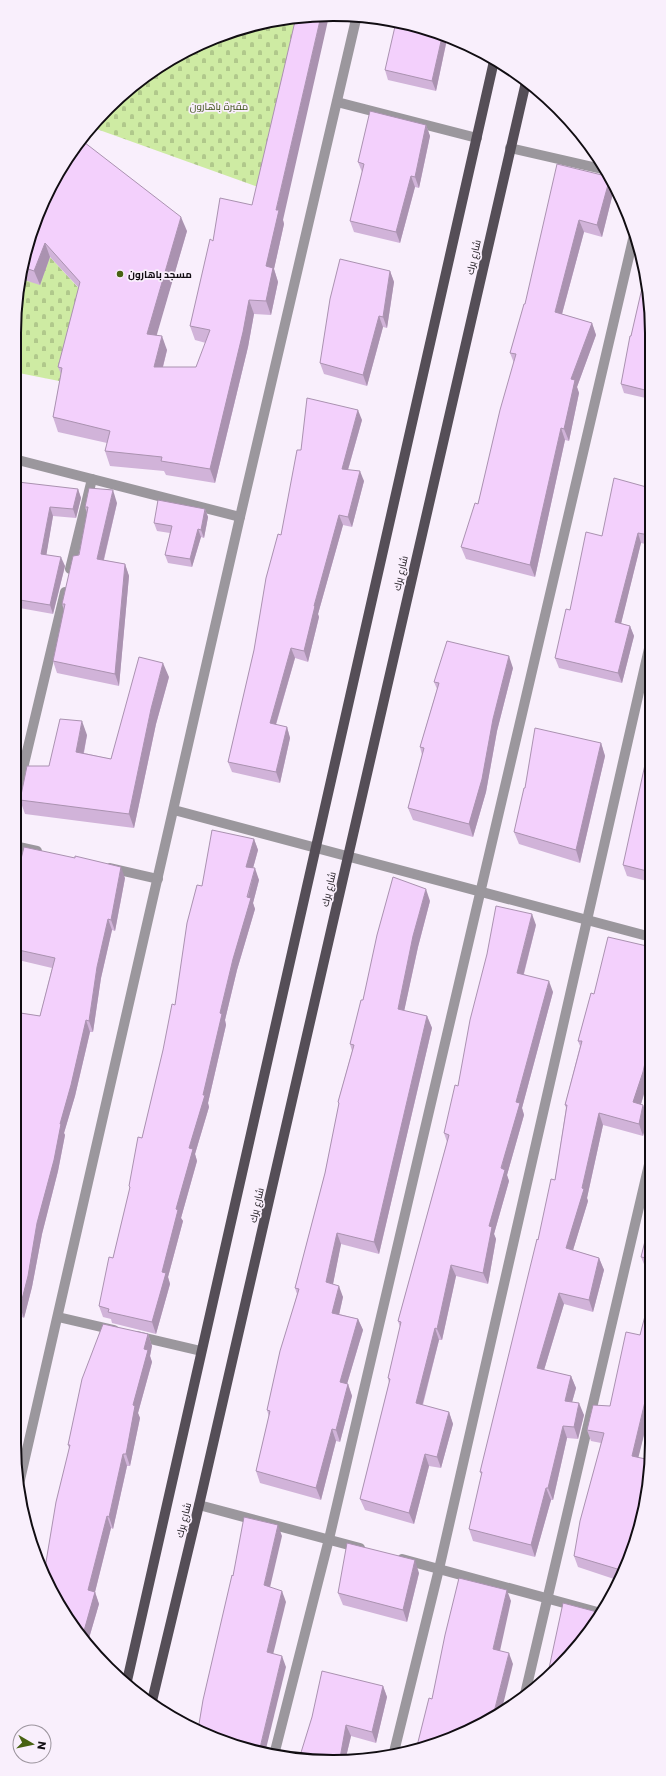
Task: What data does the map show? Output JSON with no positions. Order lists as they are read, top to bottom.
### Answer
{
  "streets": {
    "main road": ["شارع برك"]
  },
  "parks": ["مقبرة باهارون"],
  "places": ["مسجد باهارون"],
  "north": "right"
}
